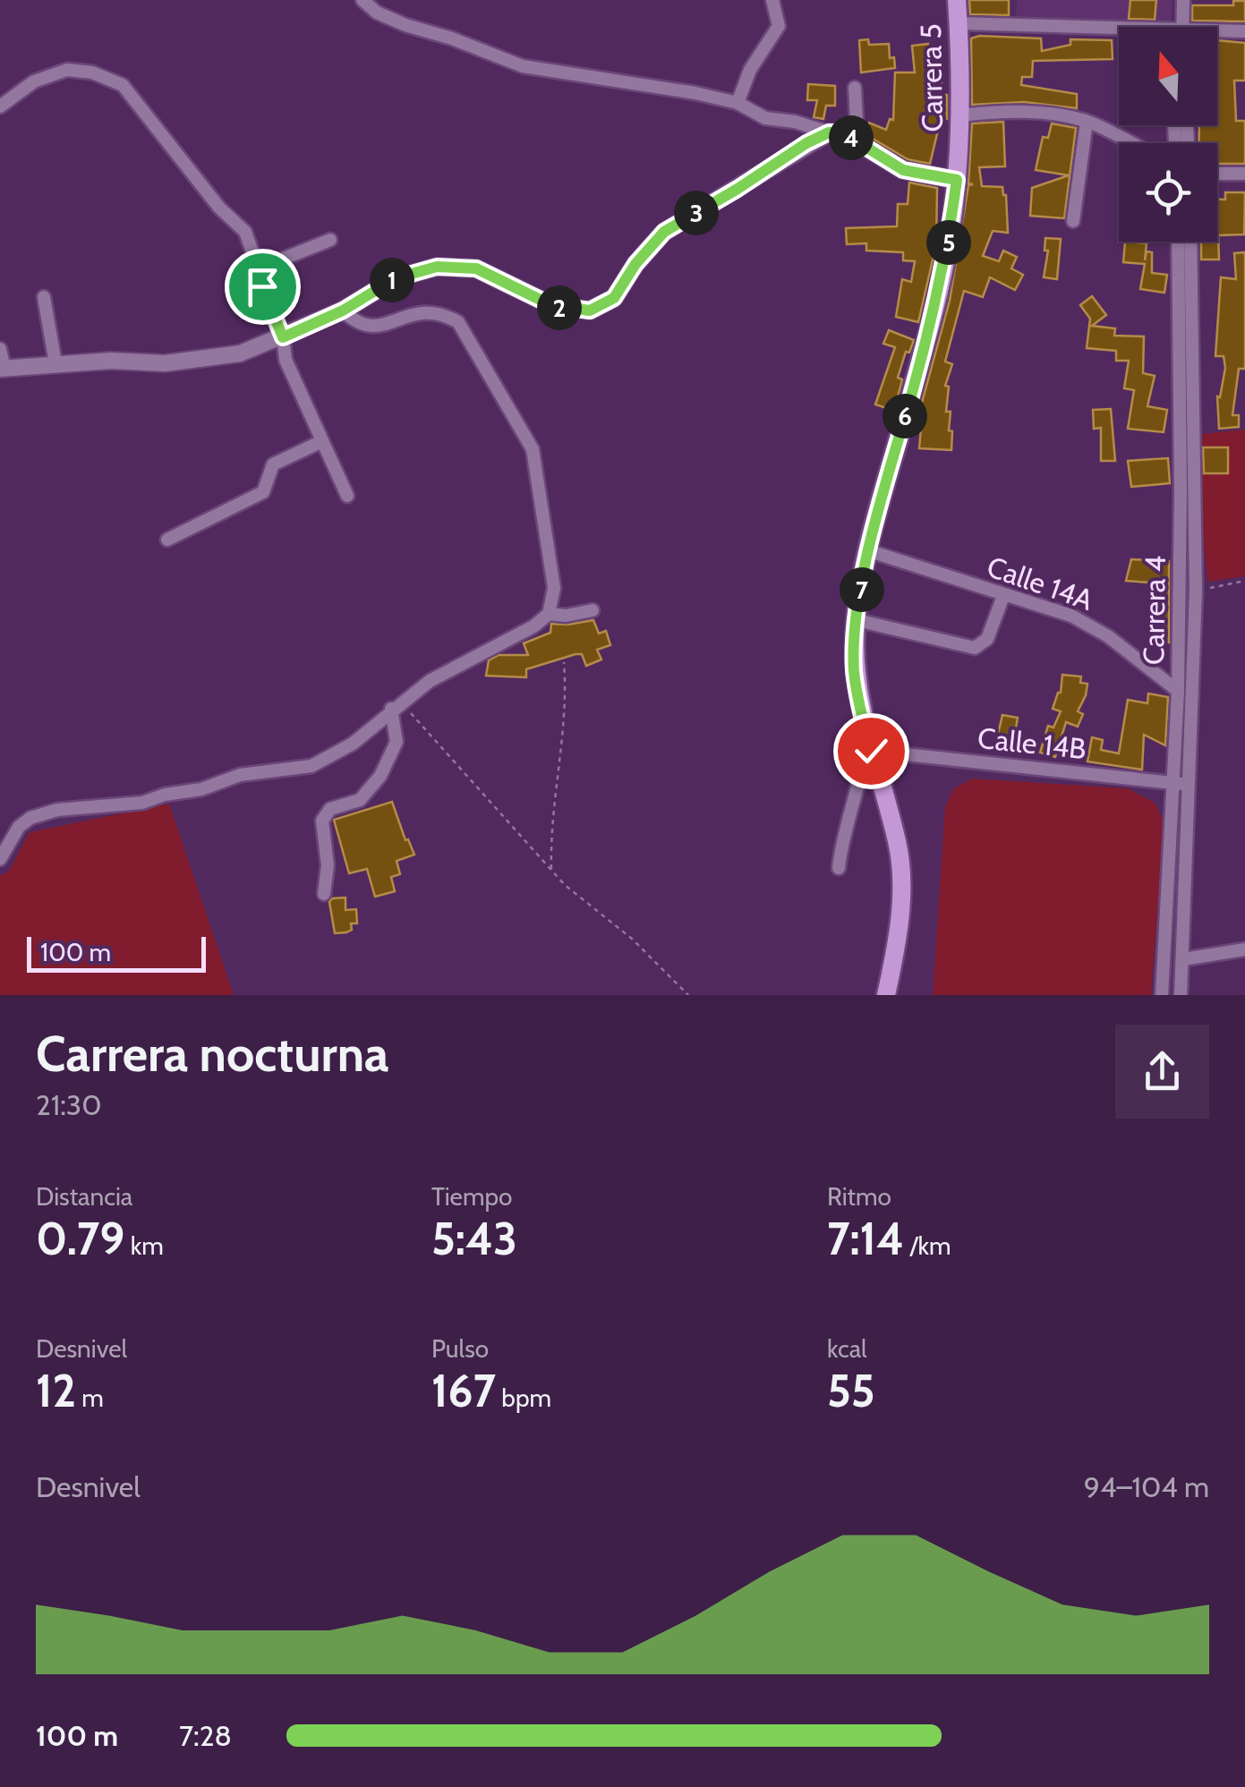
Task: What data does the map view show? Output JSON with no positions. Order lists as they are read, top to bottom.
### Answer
{
  "streets": {
    "main road": ["Carrera 5"],
    "street": ["Calle 14A", "Carrera 4", "Calle 14B"]
  },
  "crossings": [
    ["Carrera 5", "Calle 14A"],
    ["Carrera 5", "Calle 14B"],
    ["Calle 14A", "Carrera 4"],
    ["Carrera 4", "Calle 14B"]
  ],
  "scale_bar": "100 m",
  "north": "top",
  "page": {
    "pins": [
      "4",
      "3",
      "5",
      "1",
      "2",
      "6",
      "7"
    ],
    "scale": "100 m",
    "heading": ["Carrera nocturna", "21:30"],
    "stats": [
      ["Distancia", "0.79 km"],
      ["Tiempo", "5:43"],
      ["Ritmo", "7:14 /km"],
      ["Desnivel", "12 m"],
      ["Pulso", "167 bpm"],
      ["kcal", "55"]
    ],
    "chart": ["Desnivel", "94–104 m"],
    "list": [
      {
        "name": "100 m",
        "note": "7:28"
      }
    ]
  }
}
